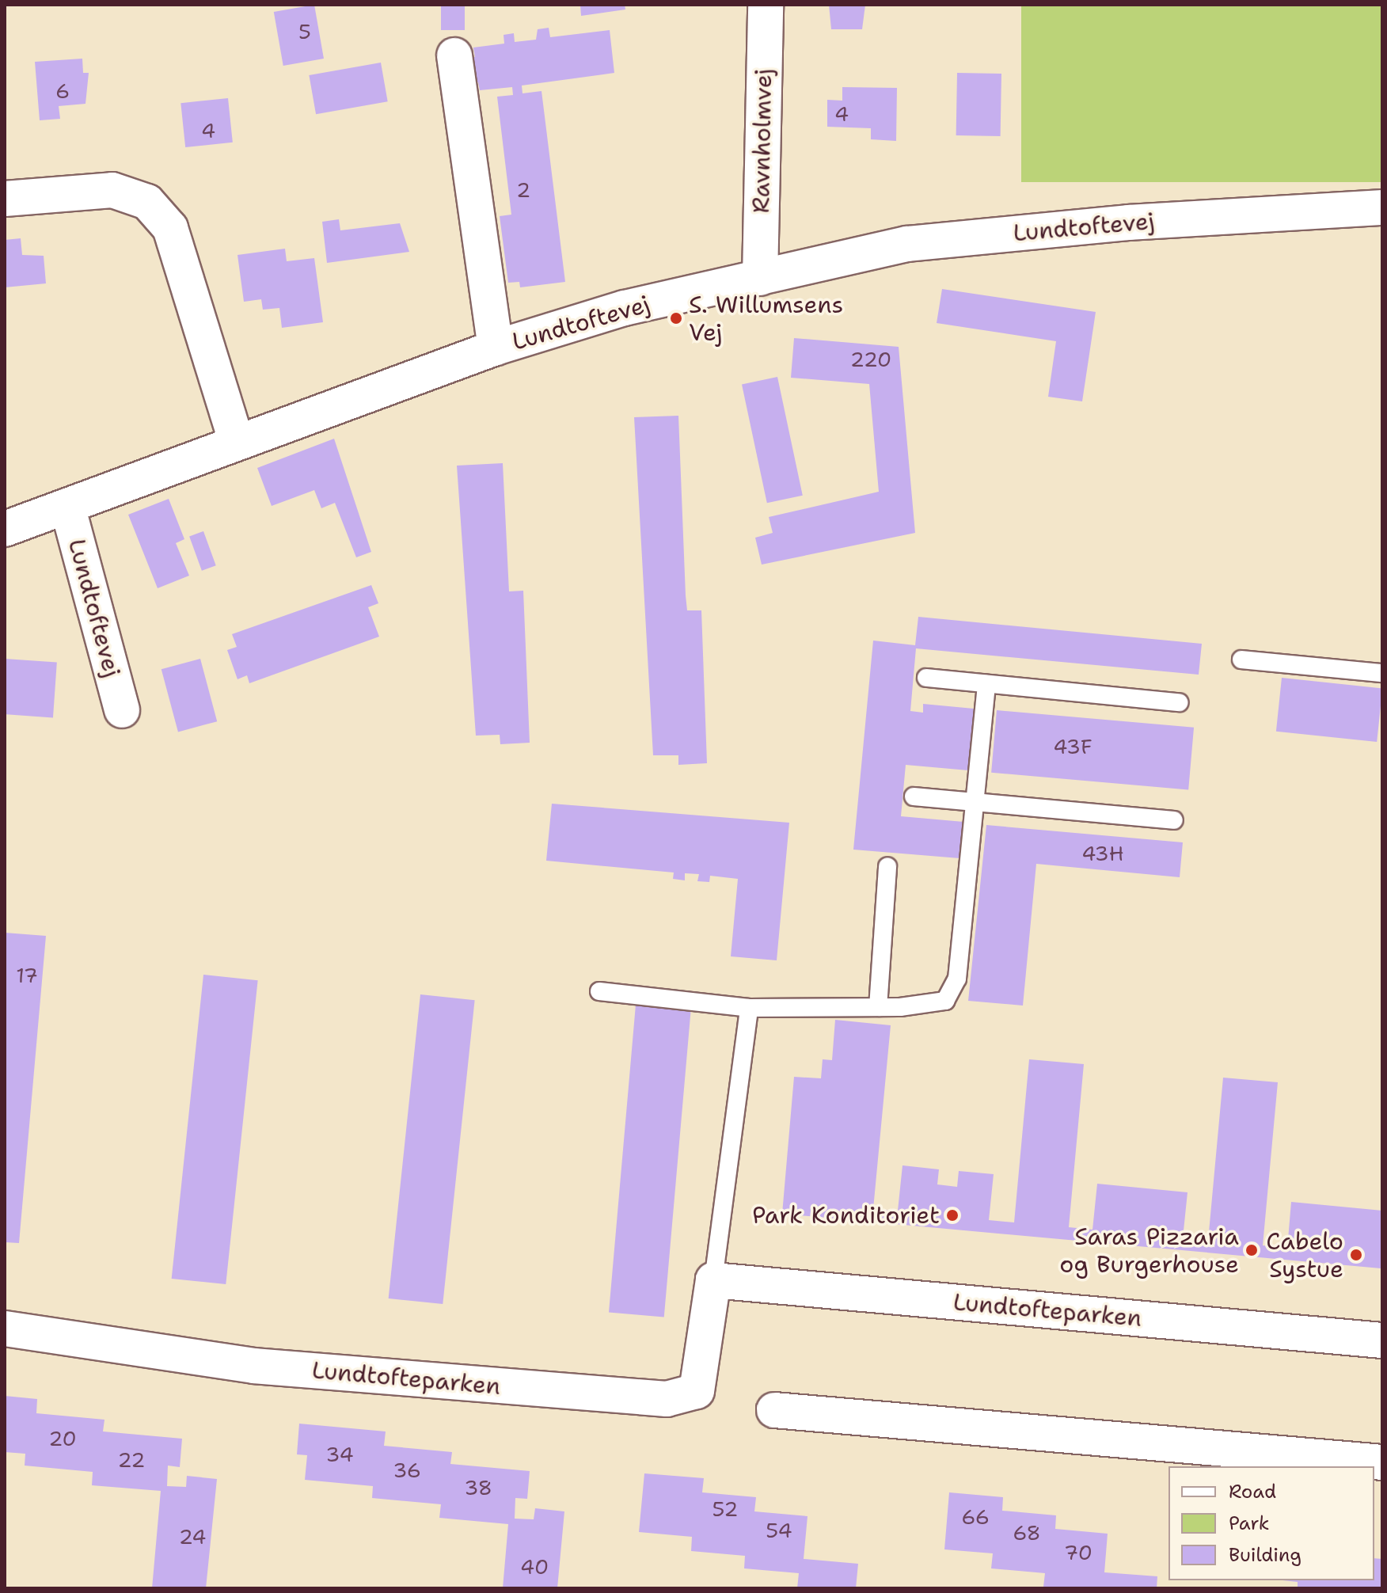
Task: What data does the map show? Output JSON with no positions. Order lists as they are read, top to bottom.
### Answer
{
  "streets": {
    "street": ["Ravnholmvej", "Lundtoftevej", "Lundtofteparken"]
  },
  "crossings": [
    ["Ravnholmvej", "Lundtoftevej"]
  ],
  "places": [
    "S. Willumsens Vej",
    "Park Konditoriet",
    "Saras Pizzaria og Burgerhouse",
    "Cabelo Systue"
  ],
  "house_numbers": [
    "5",
    "6",
    "4",
    "4",
    "2",
    "220",
    "43F",
    "43H",
    "17",
    "20",
    "34",
    "22",
    "36",
    "38",
    "52",
    "66",
    "54",
    "68",
    "24",
    "70",
    "40"
  ],
  "legend": ["Road", "Park", "Building"]
}
